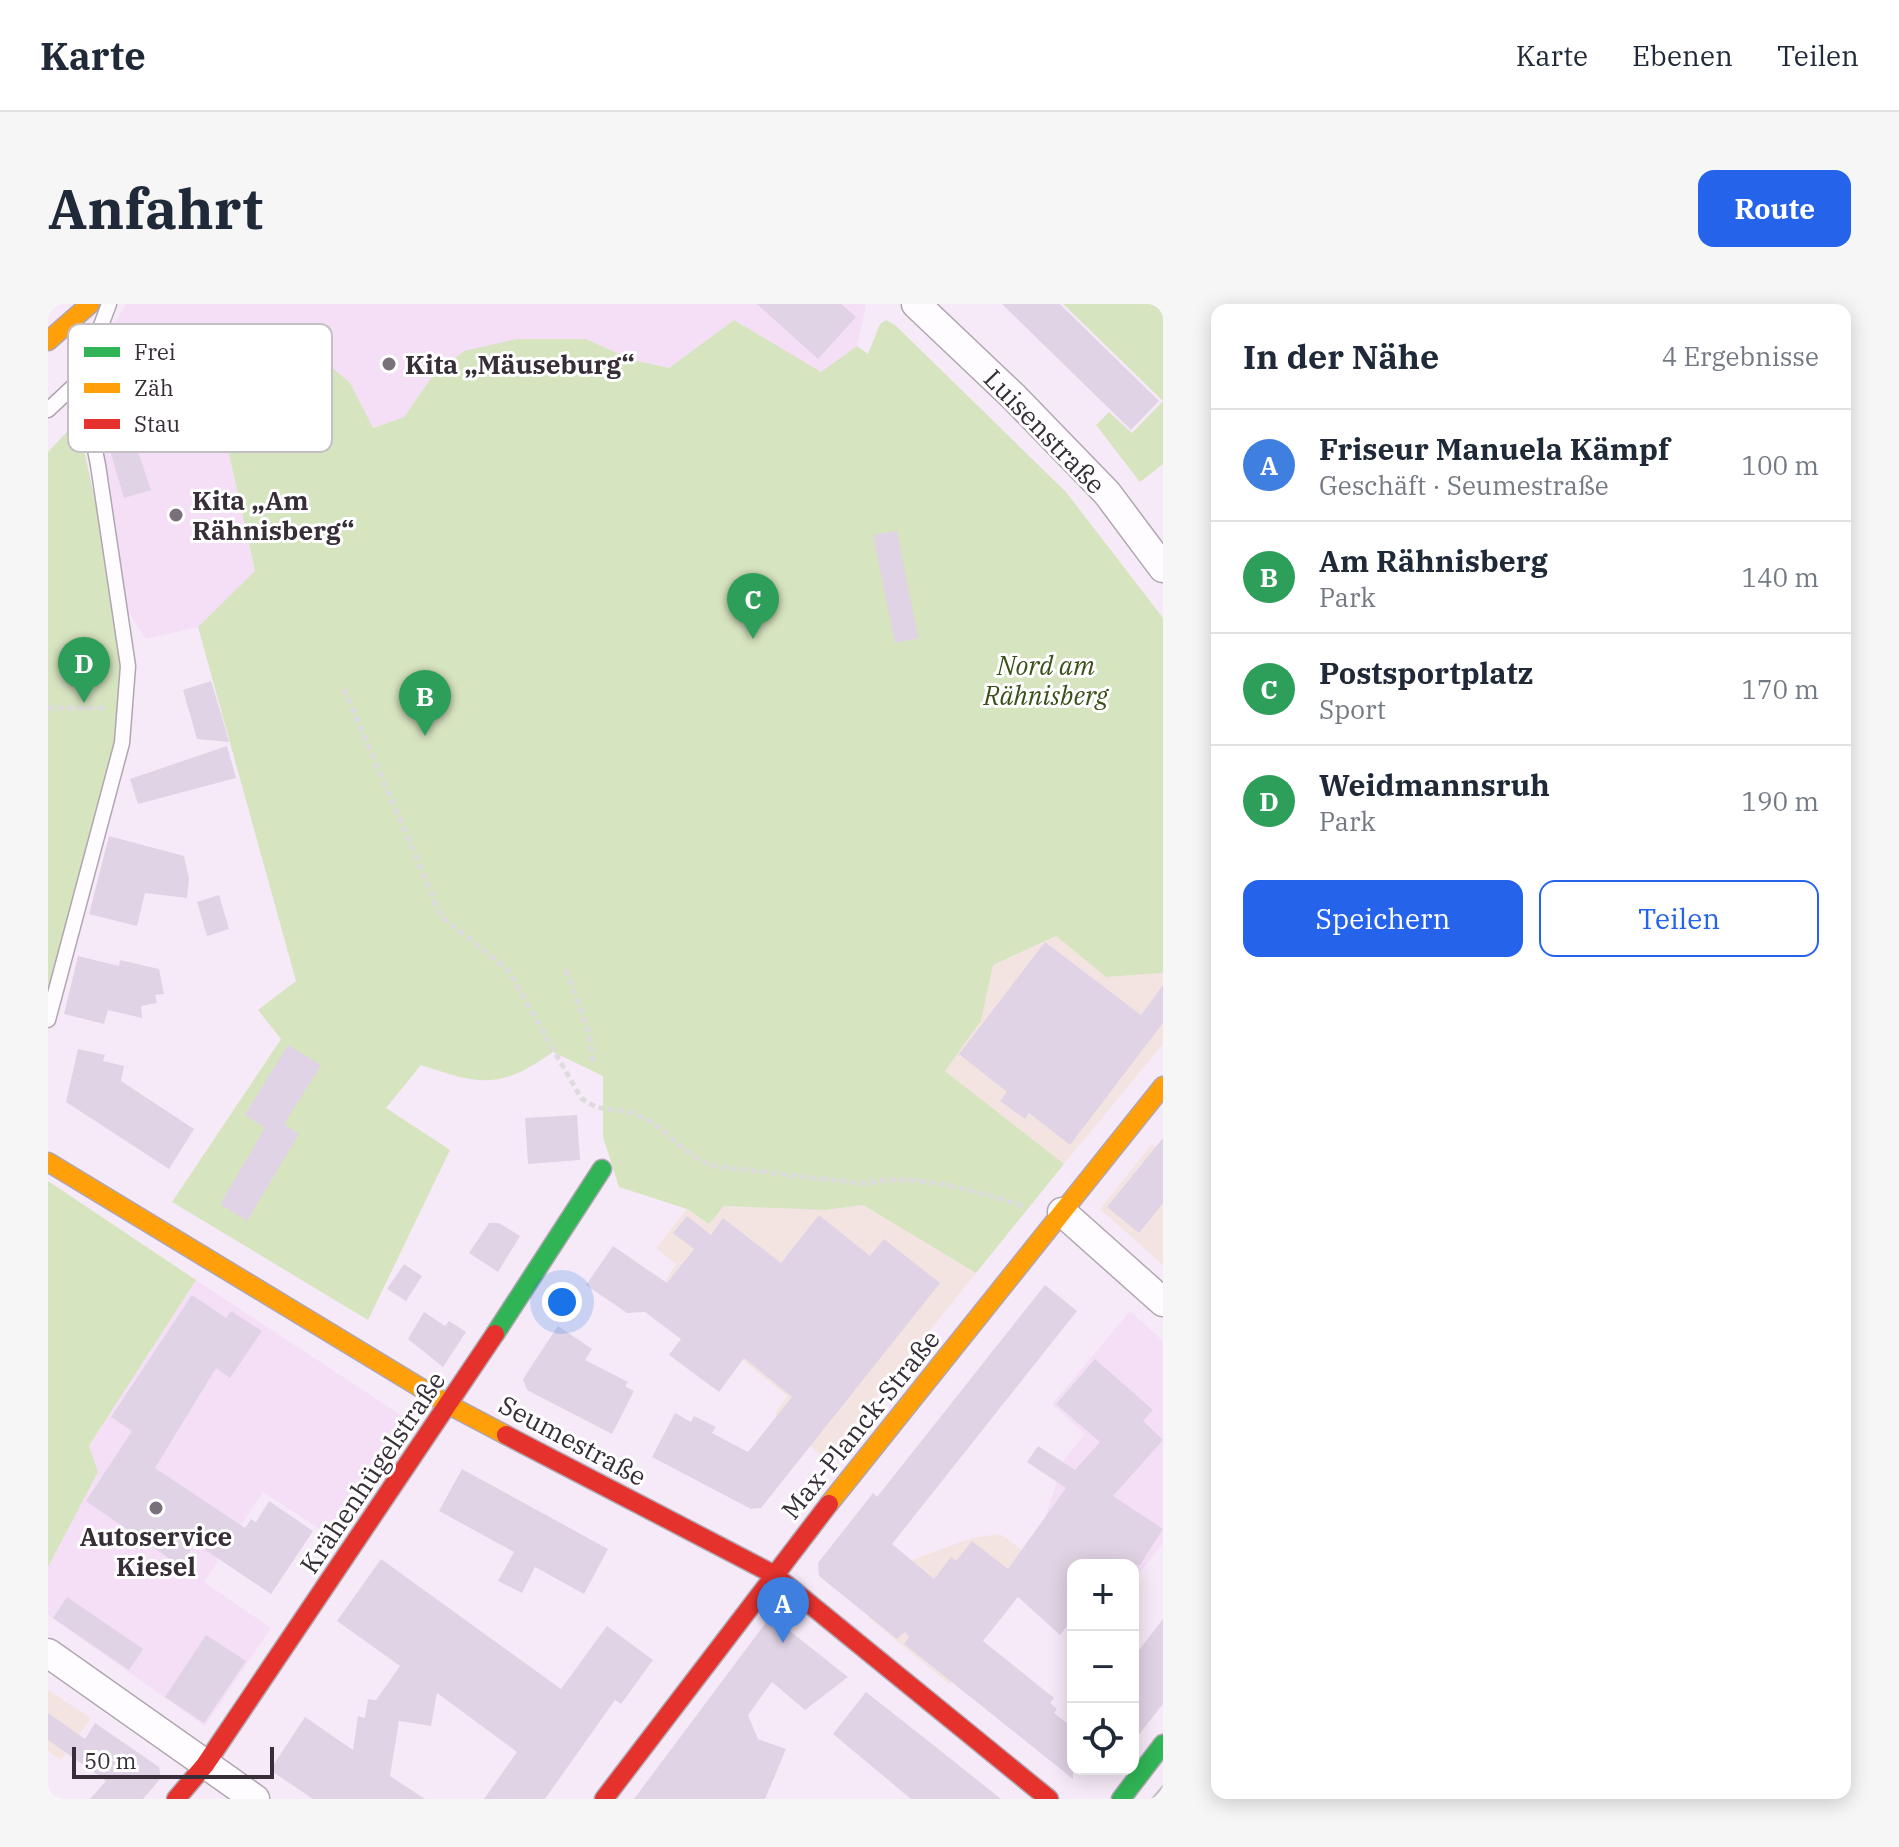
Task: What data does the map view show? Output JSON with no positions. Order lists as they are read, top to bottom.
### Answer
{
  "streets": {
    "street": [
      "Luisenstraße",
      "Max-Planck-Straße",
      "Seumestraße",
      "Krähenhügelstraße"
    ]
  },
  "crossings": [
    ["Max-Planck-Straße", "Seumestraße"],
    ["Seumestraße", "Krähenhügelstraße"]
  ],
  "parks": ["Nord am Rähnisberg"],
  "places": ["Kita „Mäuseburg“", "Kita „Am Rähnisberg“", "Autoservice Kiesel"],
  "legend": ["Frei", "Zäh", "Stau"],
  "scale_bar": "50 m",
  "page": {
    "header": "Karte",
    "nav": ["Karte", "Ebenen", "Teilen"],
    "buttons": [
      "Route",
      ["Speichern", "Teilen"]
    ],
    "title": "Anfahrt",
    "heading": ["In der Nähe", "4 Ergebnisse"],
    "list": [
      {
        "mark": "A",
        "name": "Friseur Manuela Kämpf",
        "note": "Geschäft · Seumestraße",
        "value": "100 m"
      },
      {
        "mark": "B",
        "name": "Am Rähnisberg",
        "note": "Park",
        "value": "140 m"
      },
      {
        "mark": "C",
        "name": "Postsportplatz",
        "note": "Sport",
        "value": "170 m"
      },
      {
        "mark": "D",
        "name": "Weidmannsruh",
        "note": "Park",
        "value": "190 m"
      }
    ],
    "pins": [
      "C",
      "D",
      "B",
      "A"
    ],
    "map_buttons": ["+", "−"],
    "scale": "50 m"
  }
}
